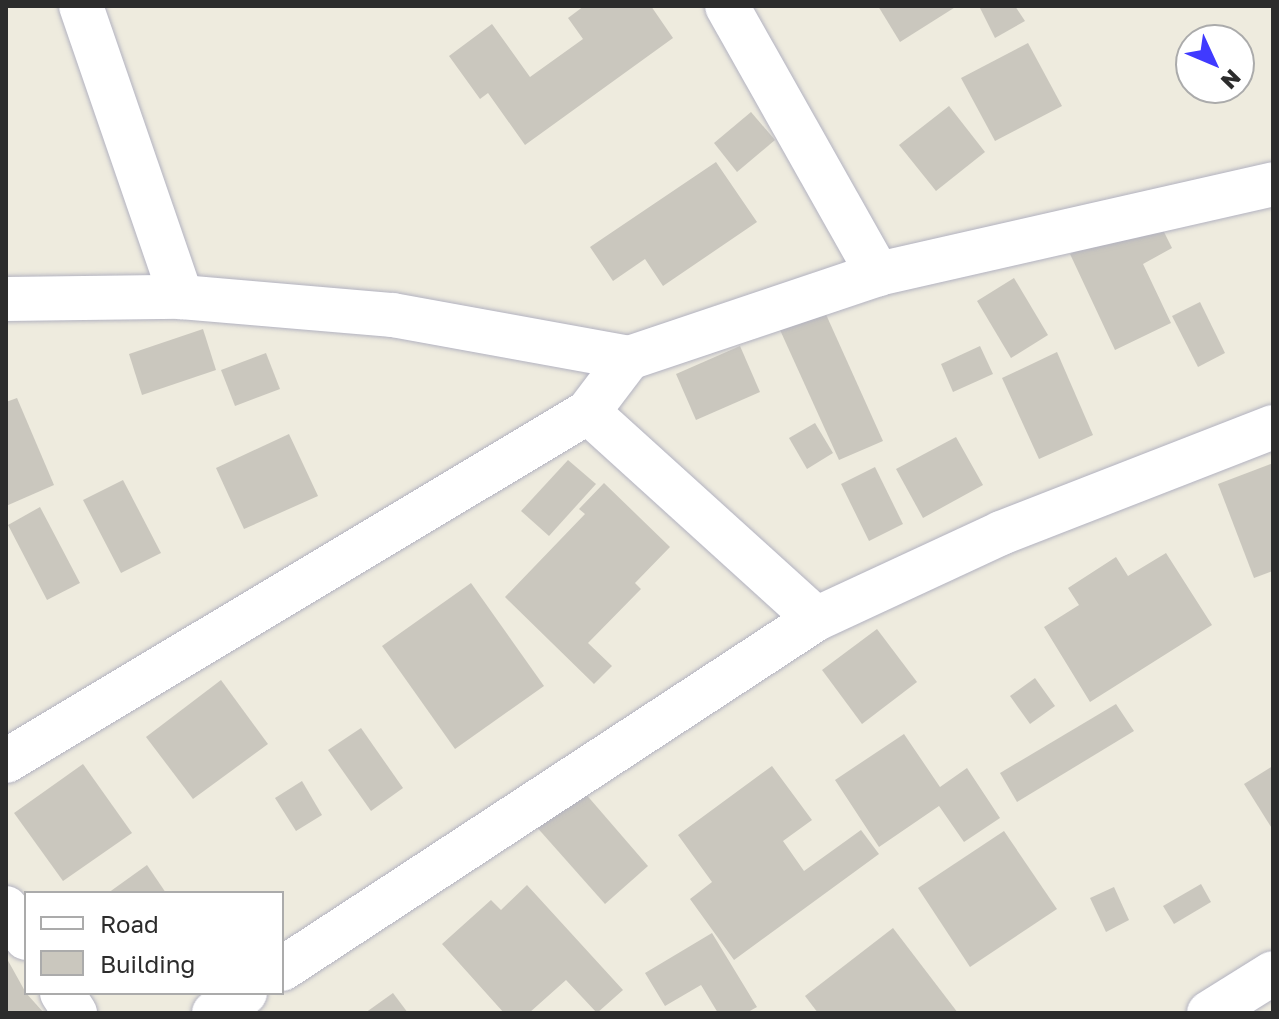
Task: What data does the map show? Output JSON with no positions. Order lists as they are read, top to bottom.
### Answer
{
  "legend": ["Road", "Building"],
  "north": "bottom right"
}
